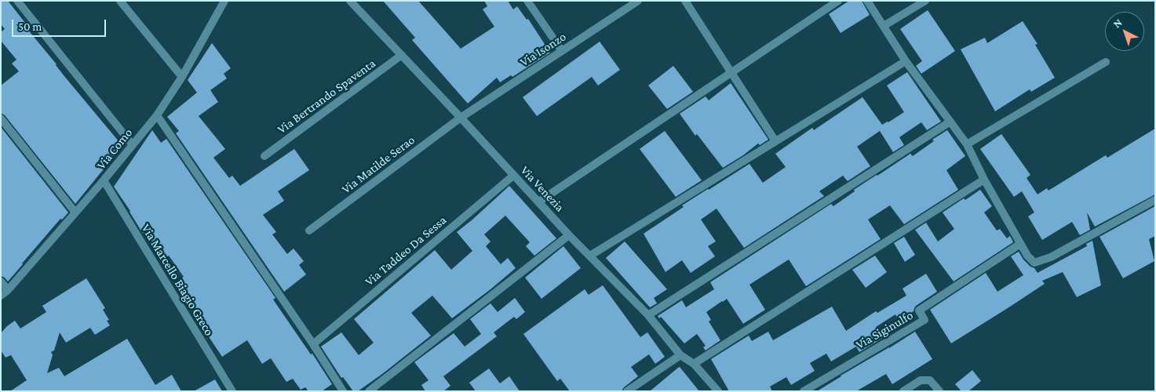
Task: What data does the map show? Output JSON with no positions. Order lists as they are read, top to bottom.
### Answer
{
  "streets": {
    "street": [
      "Via Isonzo",
      "Via Bertrando Spaventa",
      "Via Como",
      "Via Matilde Serao",
      "Via Venezia",
      "Via Taddeo Da Sessa",
      "Via Marcello Biagio Greco",
      "Via Siginulfo"
    ]
  },
  "crossings": [
    ["Via Isonzo", "Via Matilde Serao"],
    ["Via Isonzo", "Via Venezia"],
    ["Via Bertrando Spaventa", "Via Venezia"],
    ["Via Como", "Via Marcello Biagio Greco"],
    ["Via Matilde Serao", "Via Venezia"],
    ["Via Venezia", "Via Taddeo Da Sessa"]
  ],
  "scale_bar": "50 m",
  "north": "top left"
}
